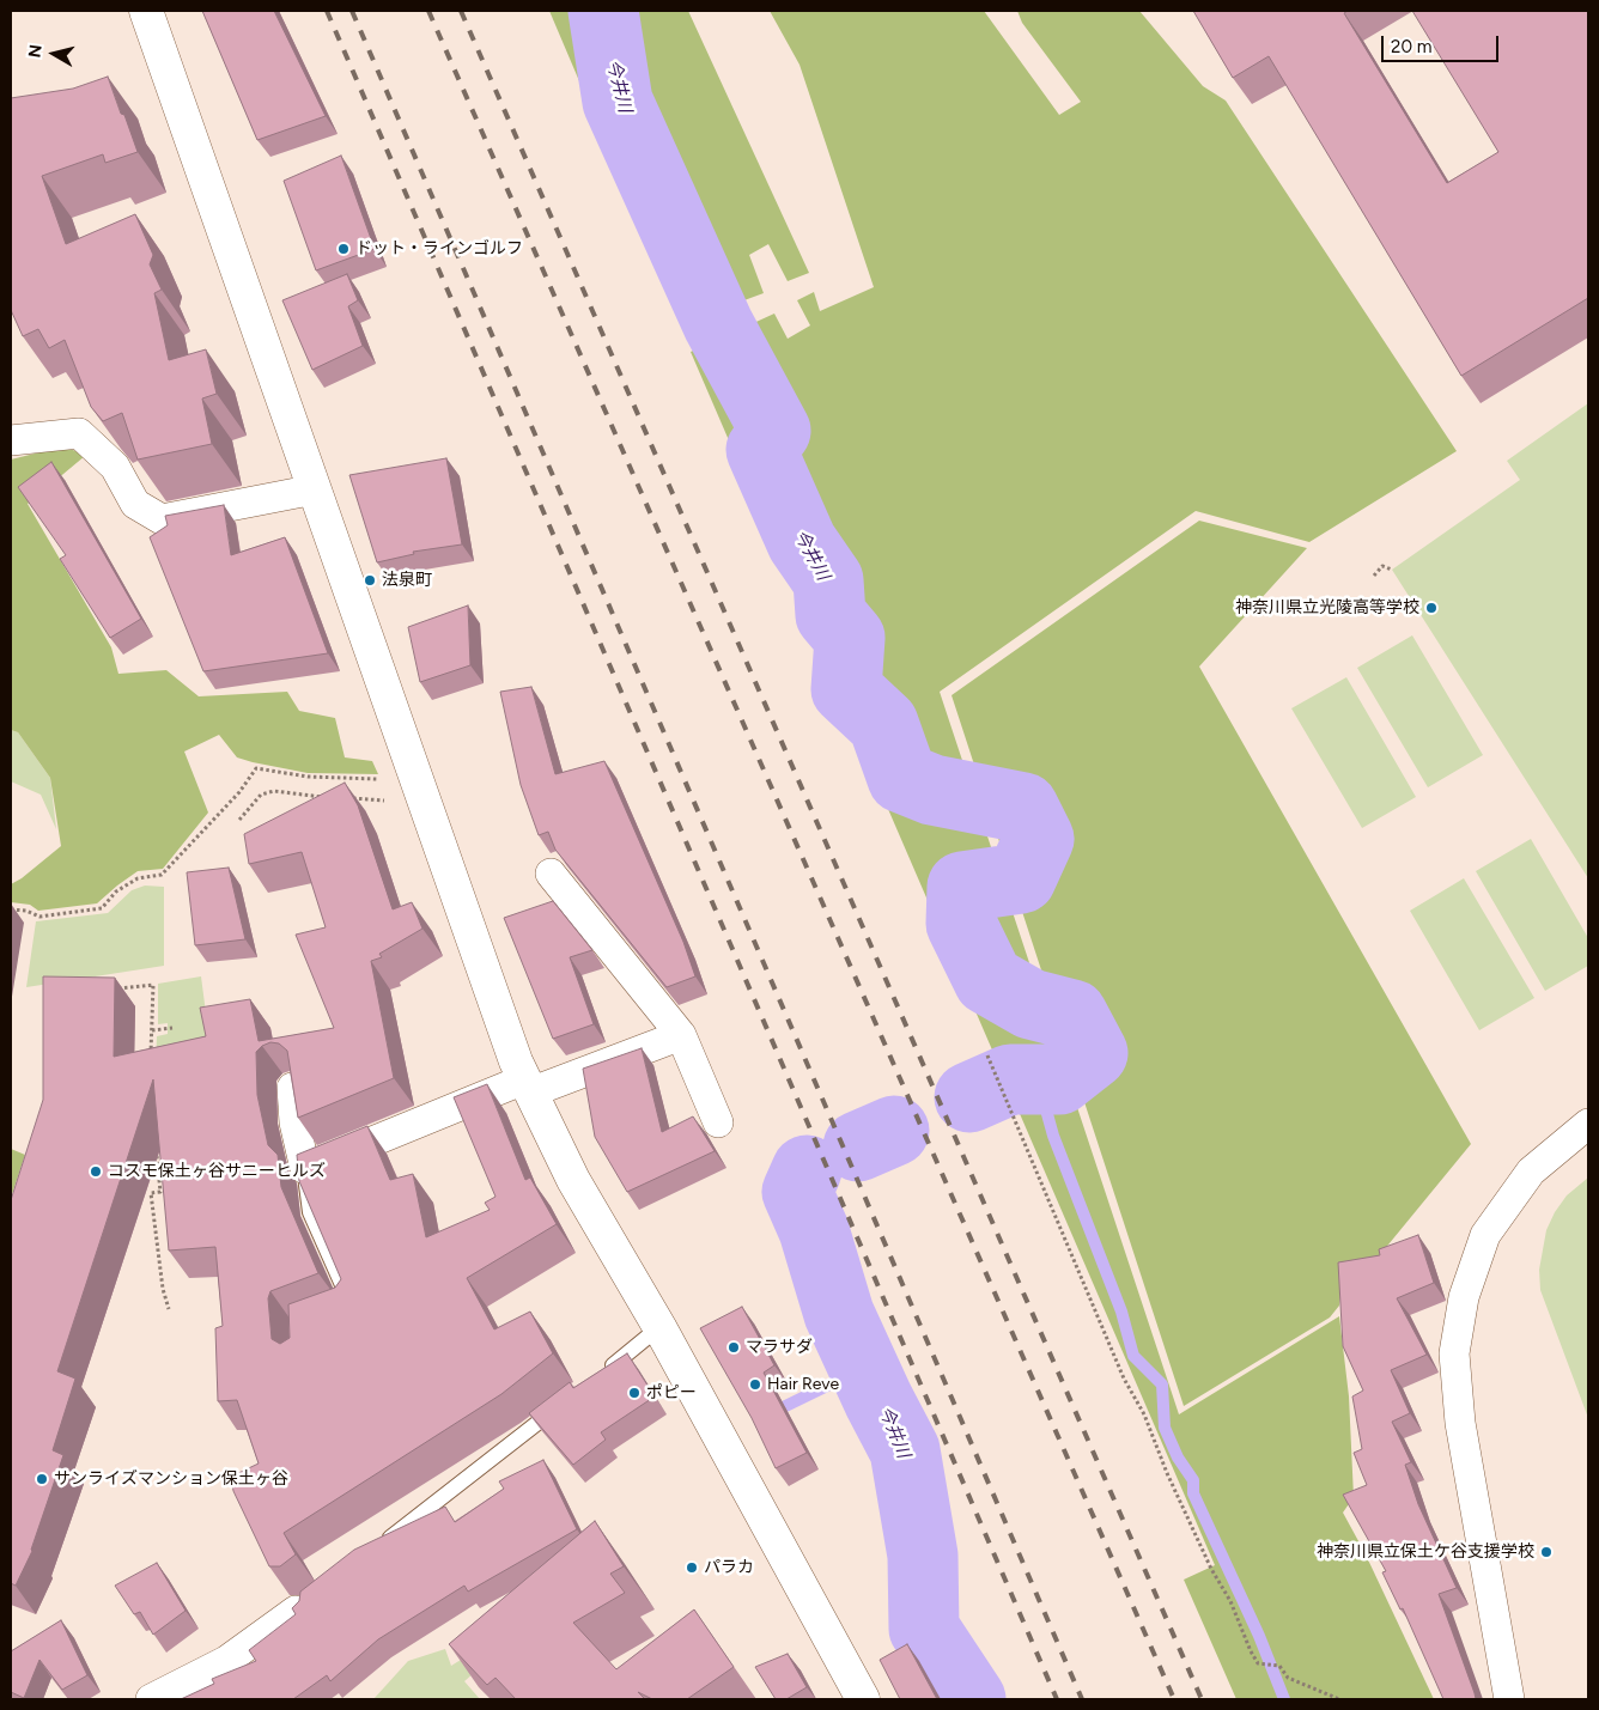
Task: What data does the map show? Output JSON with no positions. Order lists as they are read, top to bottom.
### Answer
{
  "water": ["今井川"],
  "places": [
    "ドット・ラインゴルフ",
    "法泉町",
    "神奈川県立光陵高等学校",
    "コスモ保土ヶ谷サニーヒルズ",
    "マラサダ",
    "Hair Reve",
    "ポピー",
    "サンライズマンション保土ヶ谷",
    "神奈川県立保土ケ谷支援学校",
    "パラカ"
  ],
  "scale_bar": "20 m",
  "north": "left"
}
